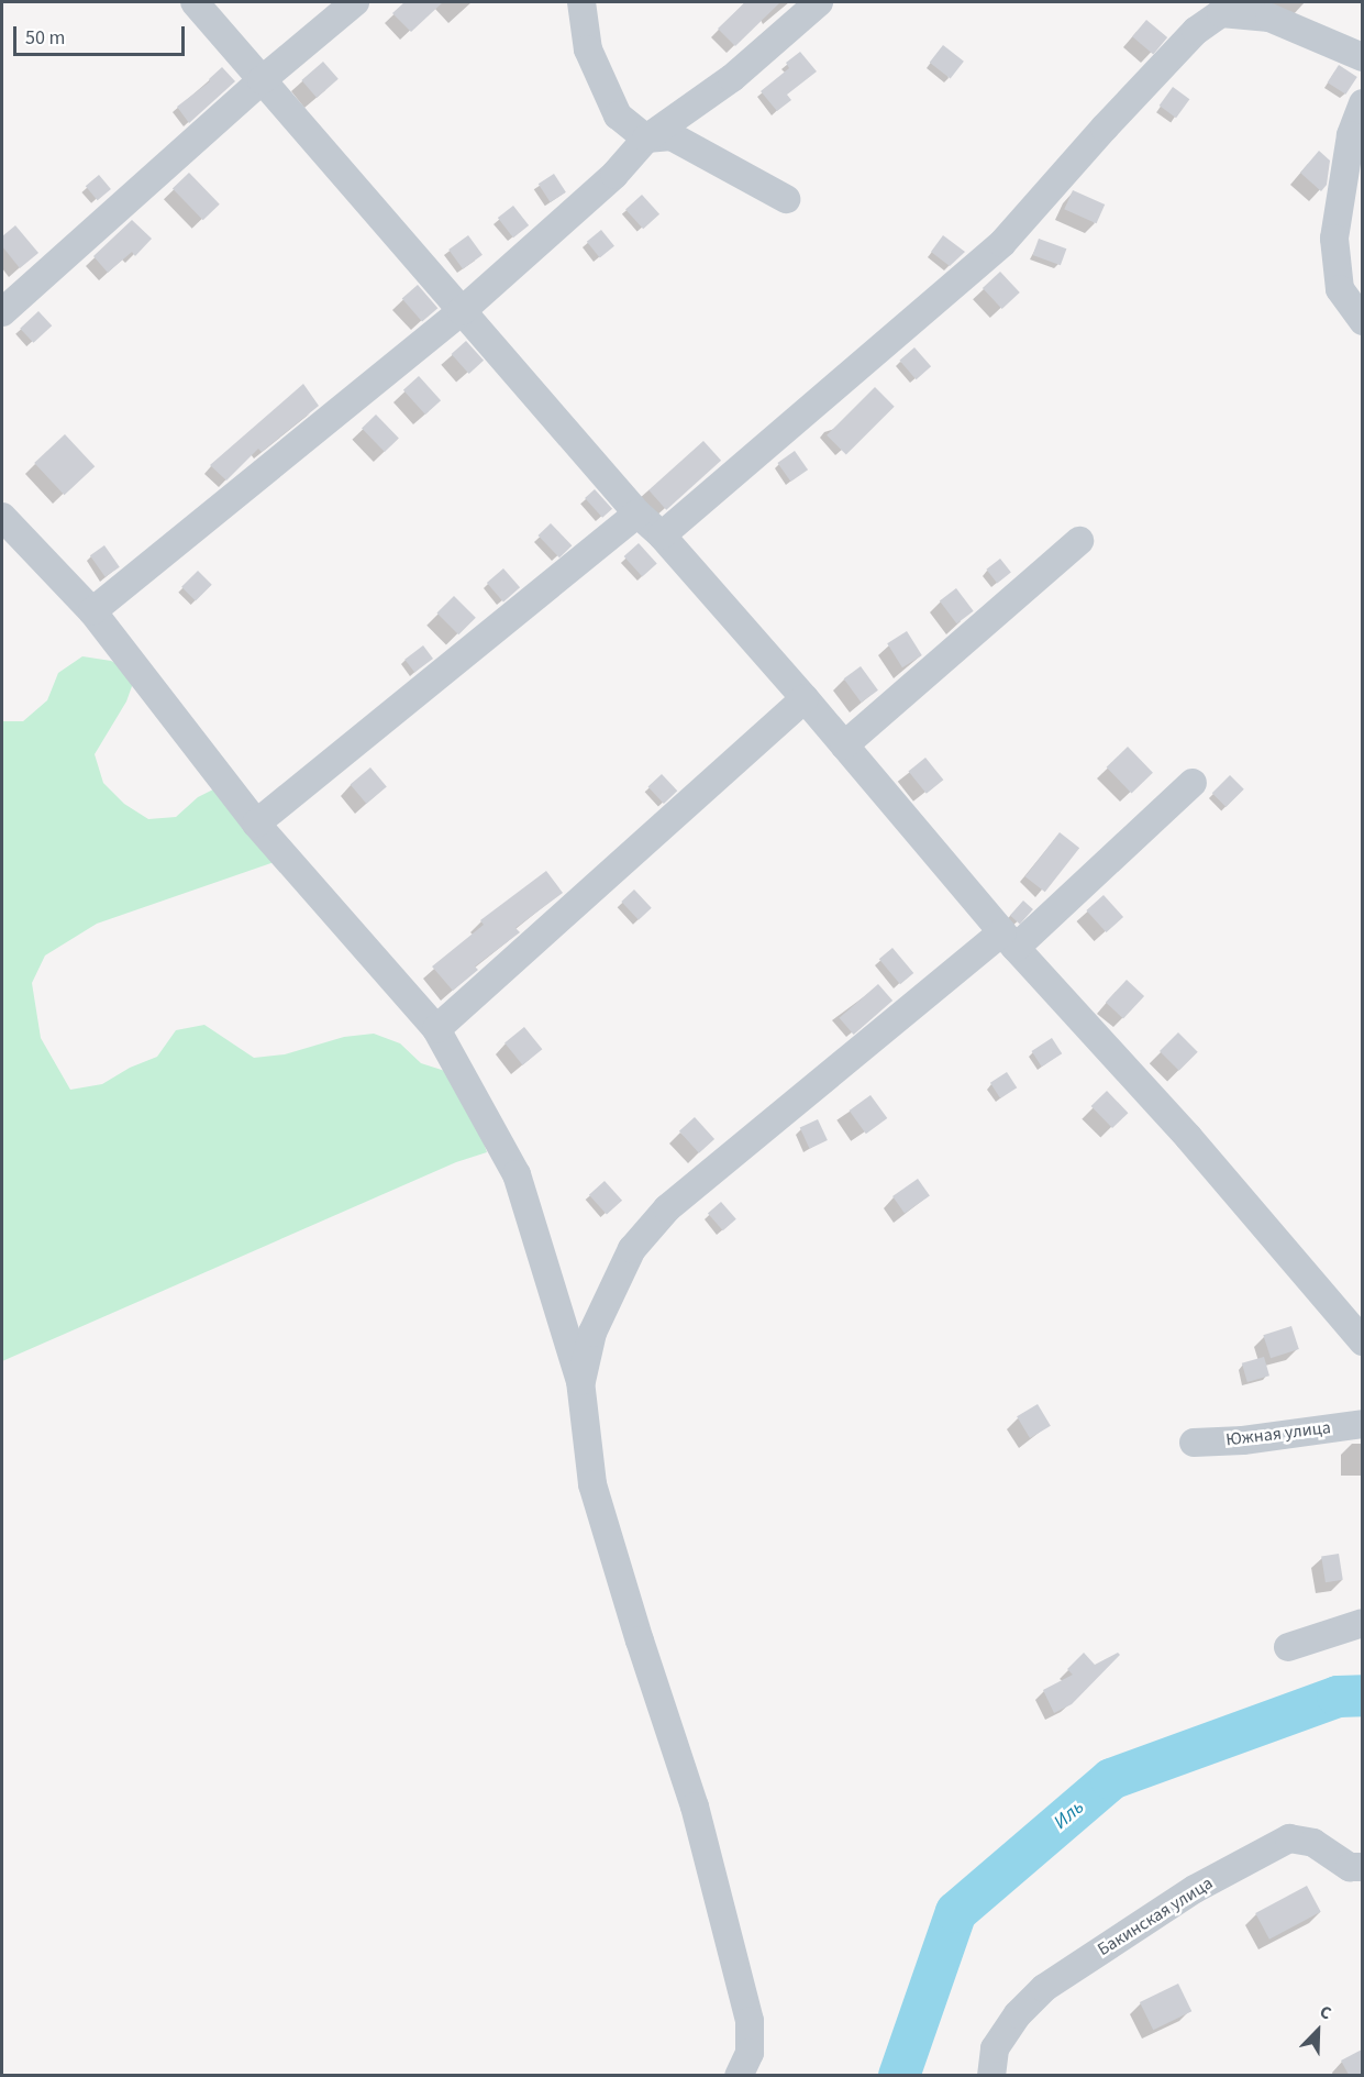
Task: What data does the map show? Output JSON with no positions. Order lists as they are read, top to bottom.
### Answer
{
  "streets": {
    "street": ["Южная улица", "Бакинская улица"]
  },
  "water": ["Иль"],
  "scale_bar": "50 m",
  "north": "top right"
}
